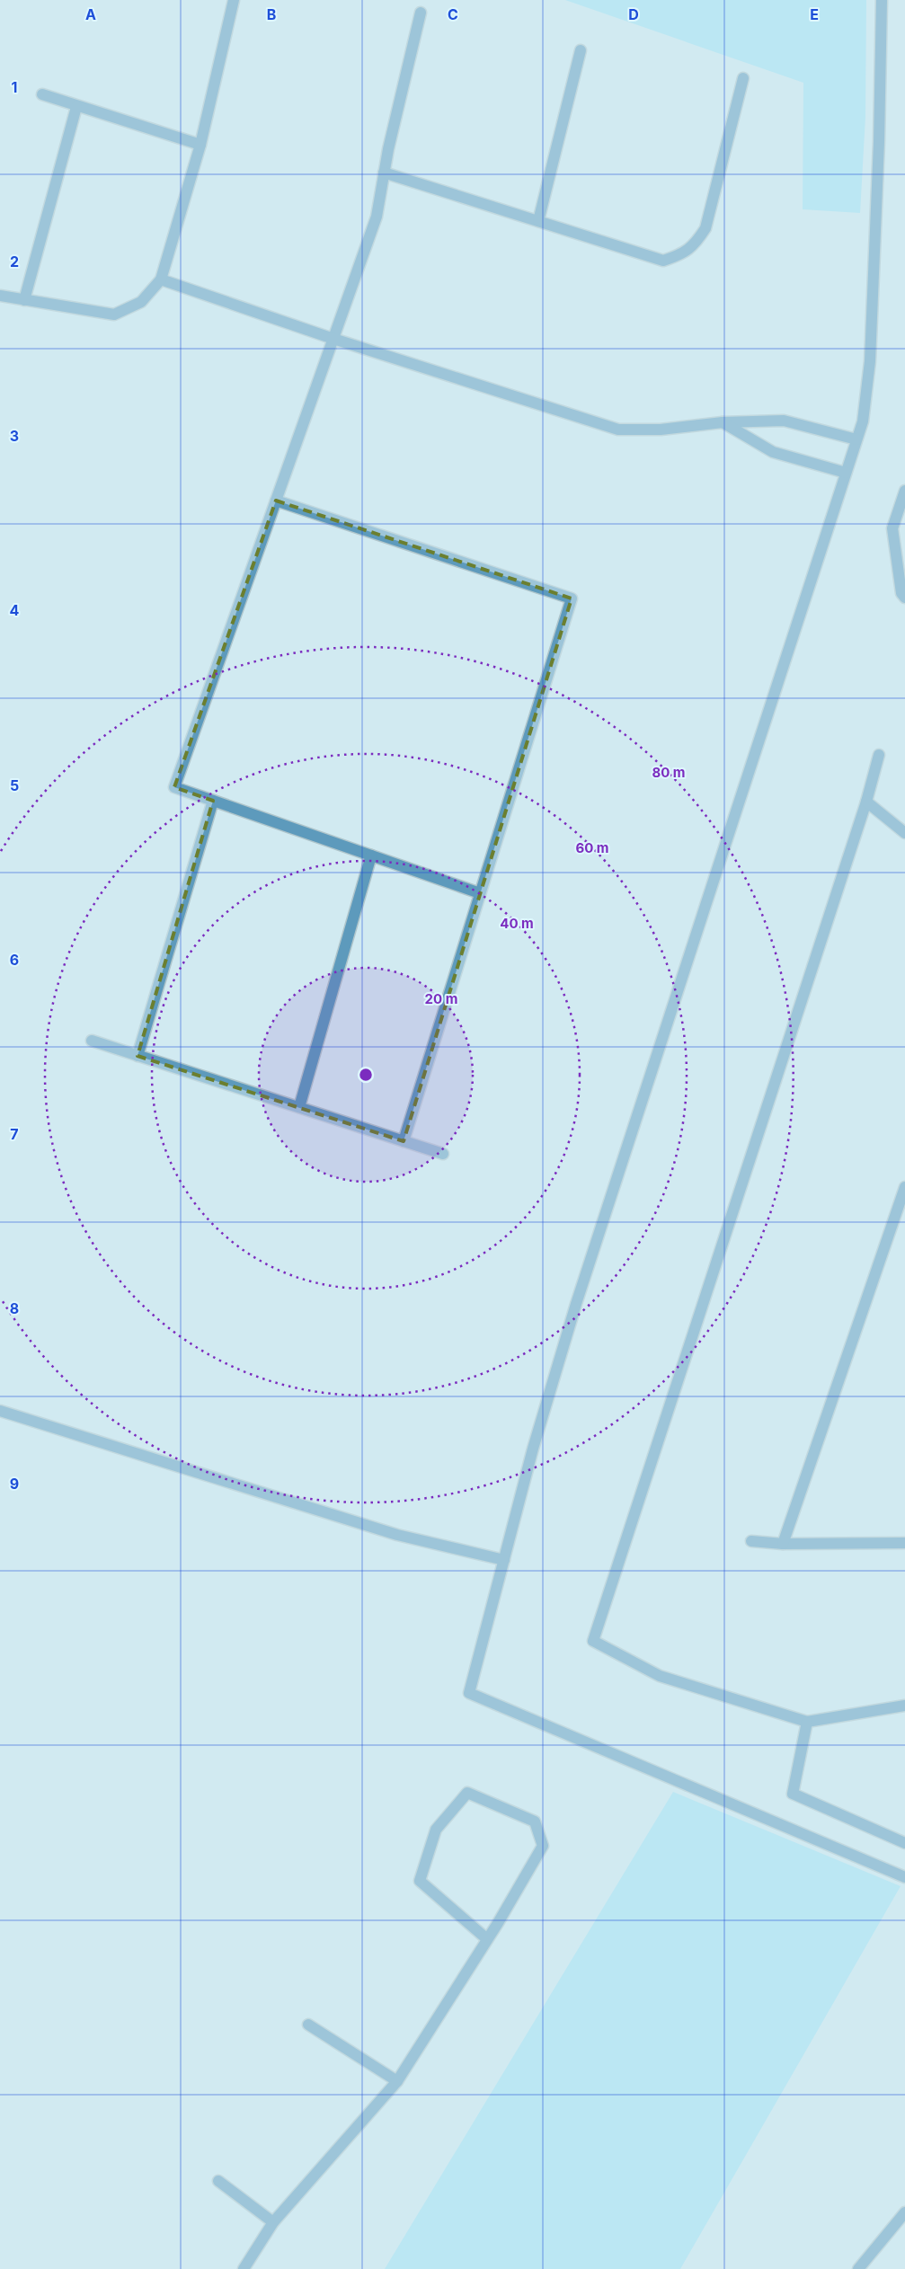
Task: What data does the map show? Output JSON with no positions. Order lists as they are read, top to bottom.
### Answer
{
  "grid": {
    "columns": [
      "A",
      "B",
      "C",
      "D",
      "E"
    ],
    "rows": [
      "1",
      "2",
      "3",
      "4",
      "5",
      "6",
      "7",
      "8",
      "9"
    ]
  },
  "rings": [
    "80 m",
    "60 m",
    "40 m",
    "20 m"
  ]
}
